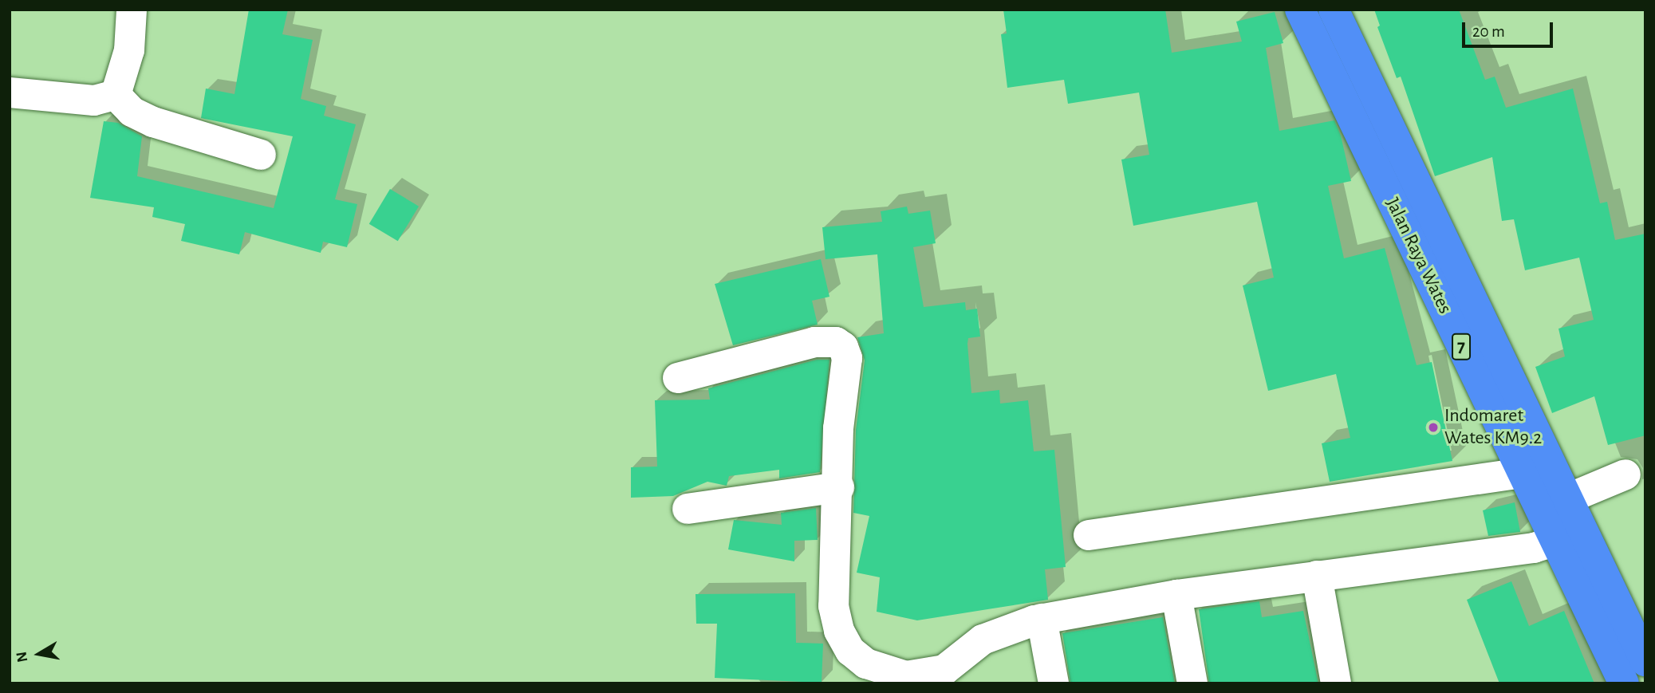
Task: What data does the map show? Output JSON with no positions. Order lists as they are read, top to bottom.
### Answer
{
  "streets": {
    "highway": ["Jalan Raya Wates", "7"]
  },
  "places": ["Indomaret Wates KM9.2"],
  "scale_bar": "20 m",
  "north": "left"
}
